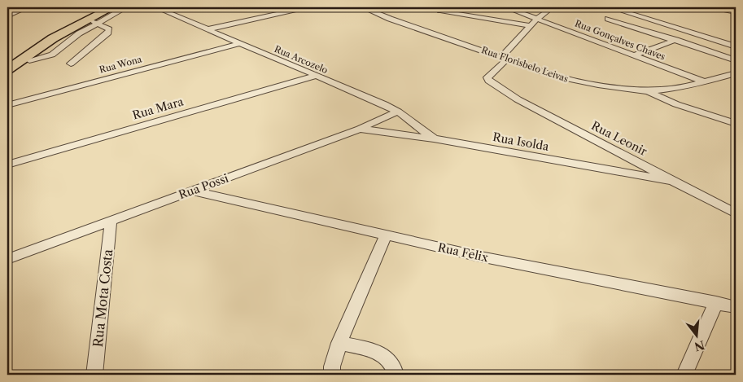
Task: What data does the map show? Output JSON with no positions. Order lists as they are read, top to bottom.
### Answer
{
  "streets": {
    "street": [
      "Rua Gonçalves Chaves",
      "Rua Arcozelo",
      "Rua Wona",
      "Rua Florisbelo Leivas",
      "Rua Mara",
      "Rua Leonir",
      "Rua Isolda",
      "Rua Possi",
      "Rua Felix",
      "Rua Mota Costa"
    ]
  },
  "crossings": [
    ["Rua Arcozelo", "Rua Wona"],
    ["Rua Arcozelo", "Rua Mara"],
    ["Rua Arcozelo", "Rua Isolda"],
    ["Rua Arcozelo", "Rua Possi"],
    ["Rua Florisbelo Leivas", "Rua Leonir"],
    ["Rua Leonir", "Rua Isolda"],
    ["Rua Isolda", "Rua Possi"],
    ["Rua Possi", "Rua Felix"],
    ["Rua Possi", "Rua Mota Costa"]
  ],
  "north": "bottom"
}
